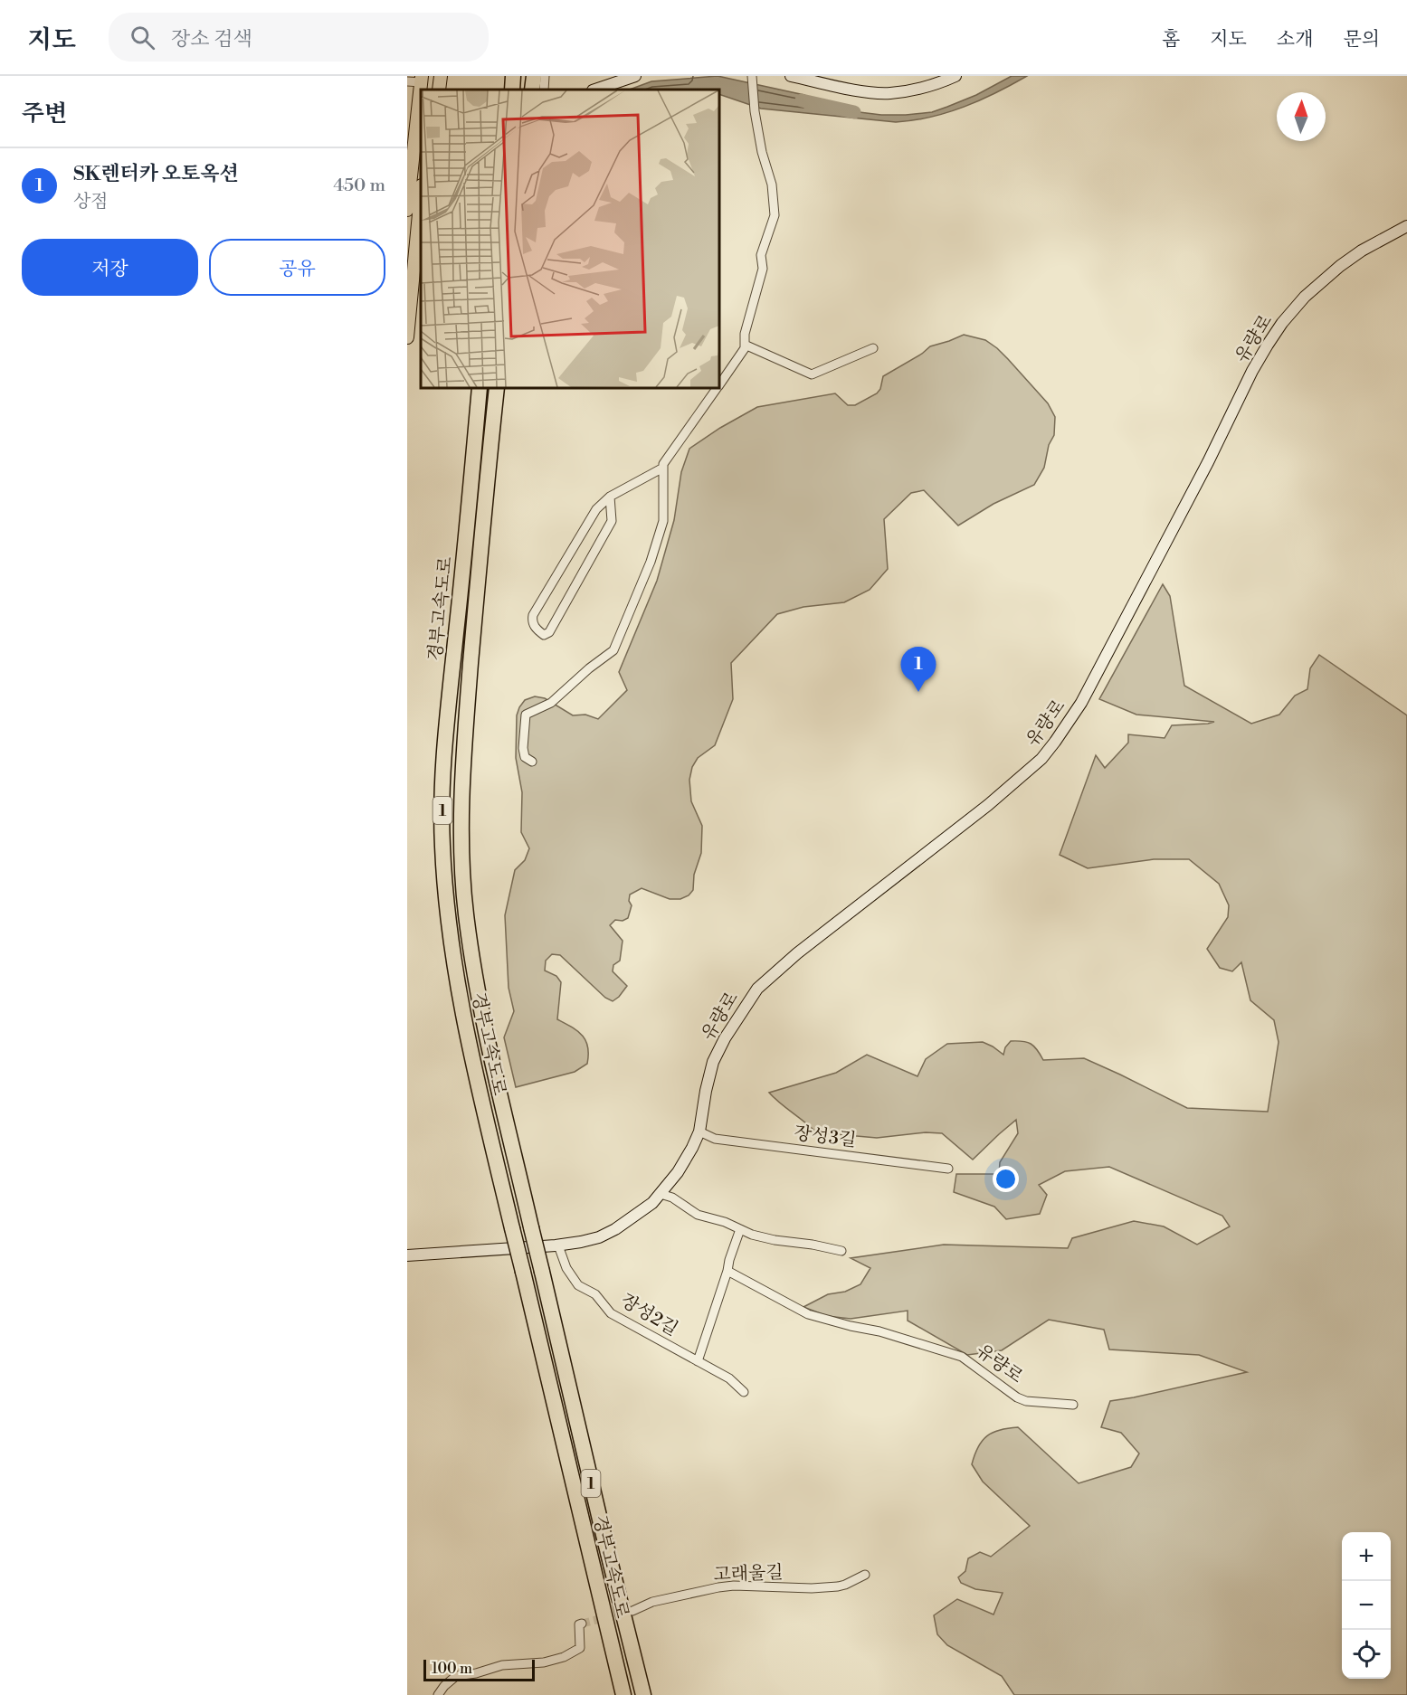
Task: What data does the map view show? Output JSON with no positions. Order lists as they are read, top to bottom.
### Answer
{
  "streets": {
    "highway": ["경부고속도로", "1"],
    "street": [
      "유량로",
      "장성3길",
      "장성2길",
      "고래울길"
    ]
  },
  "crossings": [
    ["유량로", "장성3길"],
    ["유량로", "장성2길"]
  ],
  "scale_bar": "100 m",
  "north": "top",
  "page": {
    "header": "지도",
    "search": "장소 검색",
    "nav": [
      "홈",
      "지도",
      "소개",
      "문의"
    ],
    "heading": "주변",
    "list": [
      {
        "mark": "1",
        "name": "SK렌터카 오토옥션",
        "note": "상점",
        "value": "450 m"
      }
    ],
    "buttons": ["저장", "공유"],
    "pins": "1",
    "map_buttons": ["+", "−"],
    "scale": "100 m"
  }
}
